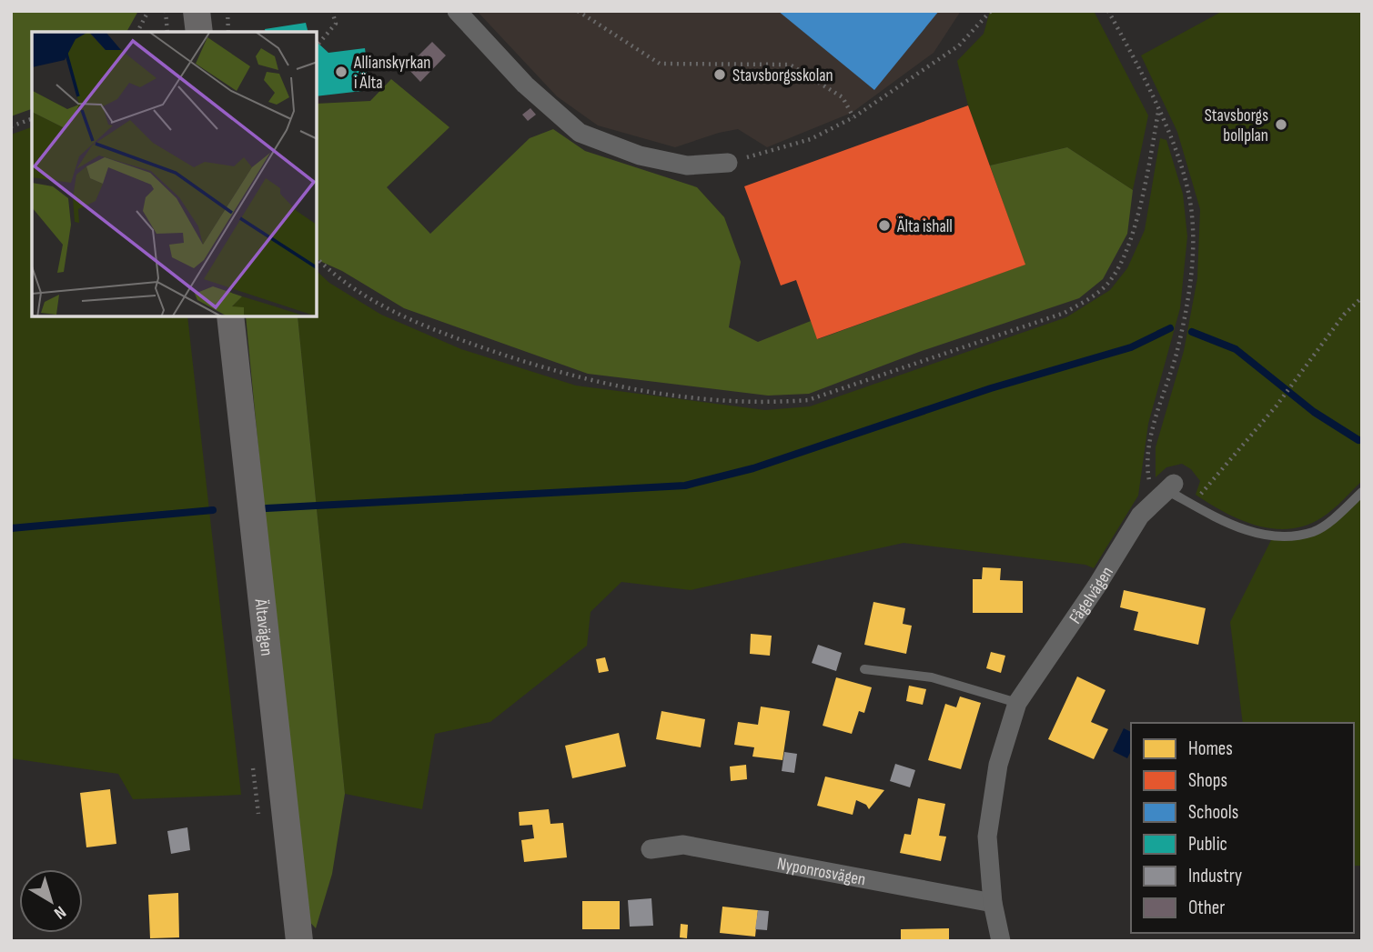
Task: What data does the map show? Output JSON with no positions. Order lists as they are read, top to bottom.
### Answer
{
  "streets": {
    "main road": ["Ältavägen"],
    "street": ["Fågelvägen", "Nyponrosvägen"]
  },
  "crossings": [
    ["Fågelvägen", "Nyponrosvägen"]
  ],
  "places": [
    "Allianskyrkan i Älta",
    "Stavsborgsskolan",
    "Stavsborgs bollplan",
    "Älta ishall"
  ],
  "legend": [
    "Homes",
    "Shops",
    "Schools",
    "Public",
    "Industry",
    "Other"
  ],
  "north": "bottom right"
}
